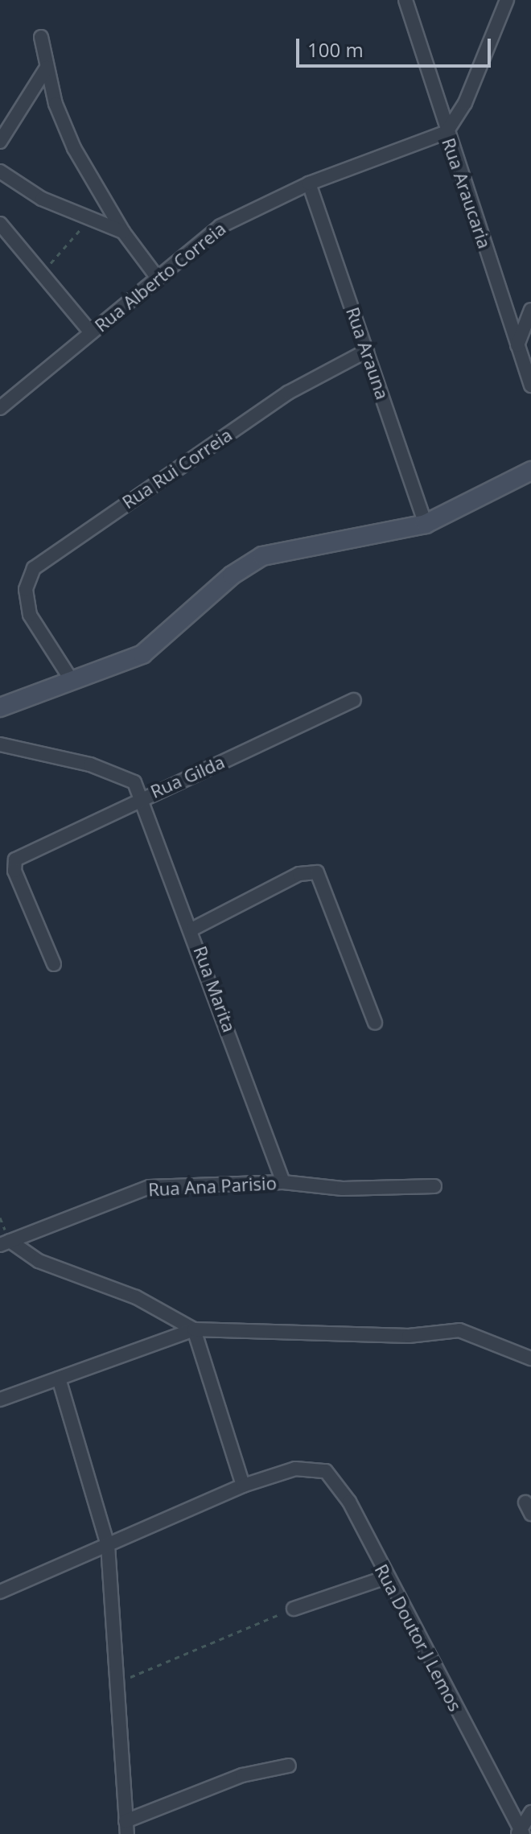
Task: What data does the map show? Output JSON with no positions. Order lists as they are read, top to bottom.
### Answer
{
  "streets": {
    "street": [
      "Rua Araucaria",
      "Rua Alberto Correia",
      "Rua Arauna",
      "Rua Rui Correia",
      "Rua Gilda",
      "Rua Marita",
      "Rua Ana Parisio",
      "Rua Doutor J Lemos"
    ]
  },
  "crossings": [
    ["Rua Araucaria", "Rua Alberto Correia"],
    ["Rua Alberto Correia", "Rua Arauna"],
    ["Rua Arauna", "Rua Rui Correia"],
    ["Rua Gilda", "Rua Marita"],
    ["Rua Marita", "Rua Ana Parisio"]
  ],
  "scale_bar": "100 m"
}
